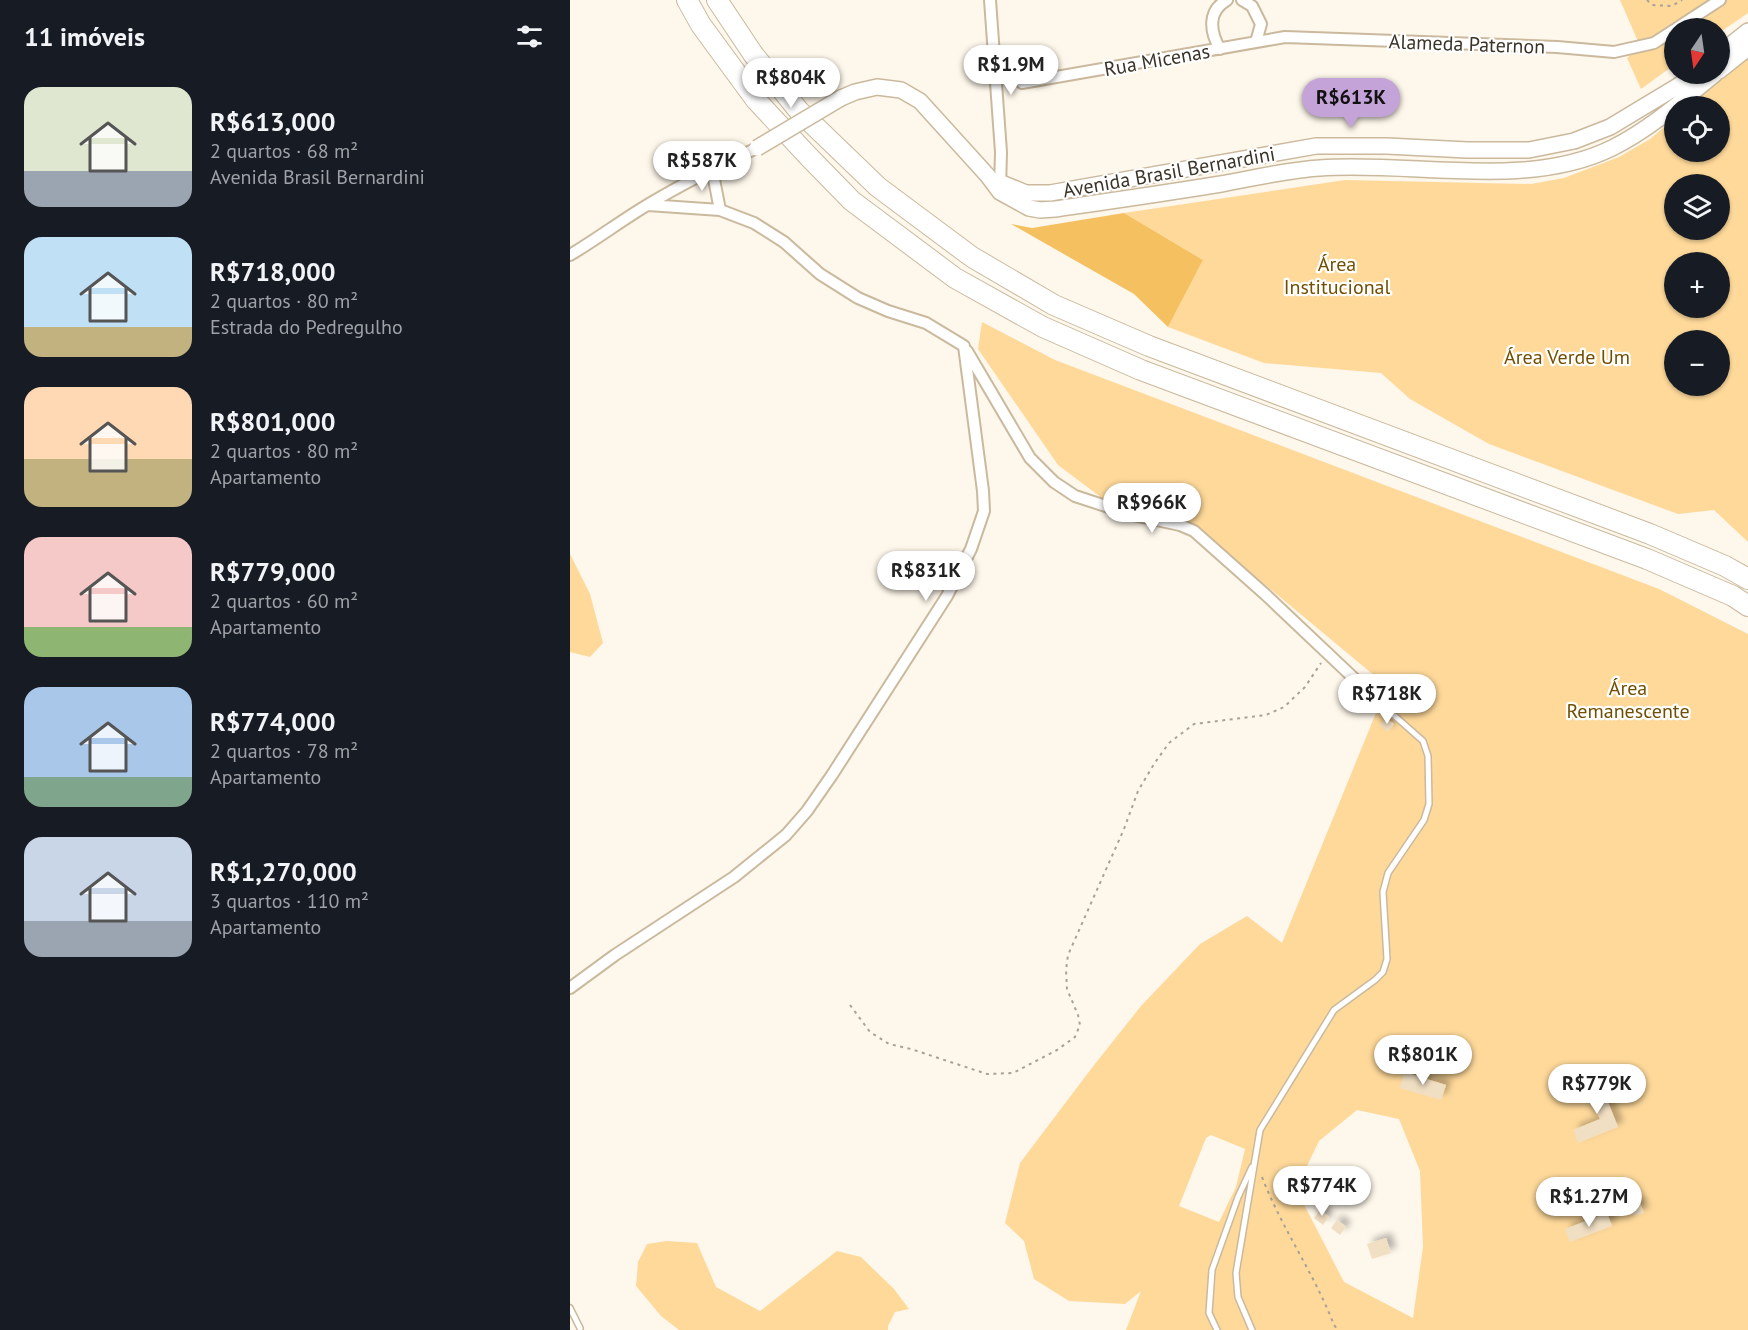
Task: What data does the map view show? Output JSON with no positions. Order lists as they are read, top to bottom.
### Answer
{
  "streets": {
    "street": ["Alameda Paternon", "Rua Micenas", "Avenida Brasil Bernardini"]
  },
  "crossings": [
    ["Alameda Paternon", "Rua Micenas"]
  ],
  "parks": ["Área Institucional", "Área Verde Um", "Área Remanescente"],
  "north": "bottom",
  "page": {
    "heading": "11 imóveis",
    "map_buttons": ["+", "−"],
    "price": [
      "R$1.9M",
      "R$804K",
      "R$613K",
      "R$587K",
      "R$966K",
      "R$831K",
      "R$718K",
      "R$801K",
      "R$779K",
      "R$774K",
      "R$1.27M"
    ],
    "list": [
      {
        "name": "R$613,000",
        "note": "2 quartos · 68 m² · Avenida Brasil Bernardini"
      },
      {
        "name": "R$718,000",
        "note": "2 quartos · 80 m² · Estrada do Pedregulho"
      },
      {
        "name": "R$801,000",
        "note": "2 quartos · 80 m² · Apartamento"
      },
      {
        "name": "R$779,000",
        "note": "2 quartos · 60 m² · Apartamento"
      },
      {
        "name": "R$774,000",
        "note": "2 quartos · 78 m² · Apartamento"
      },
      {
        "name": "R$1,270,000",
        "note": "3 quartos · 110 m² · Apartamento"
      }
    ]
  }
}
